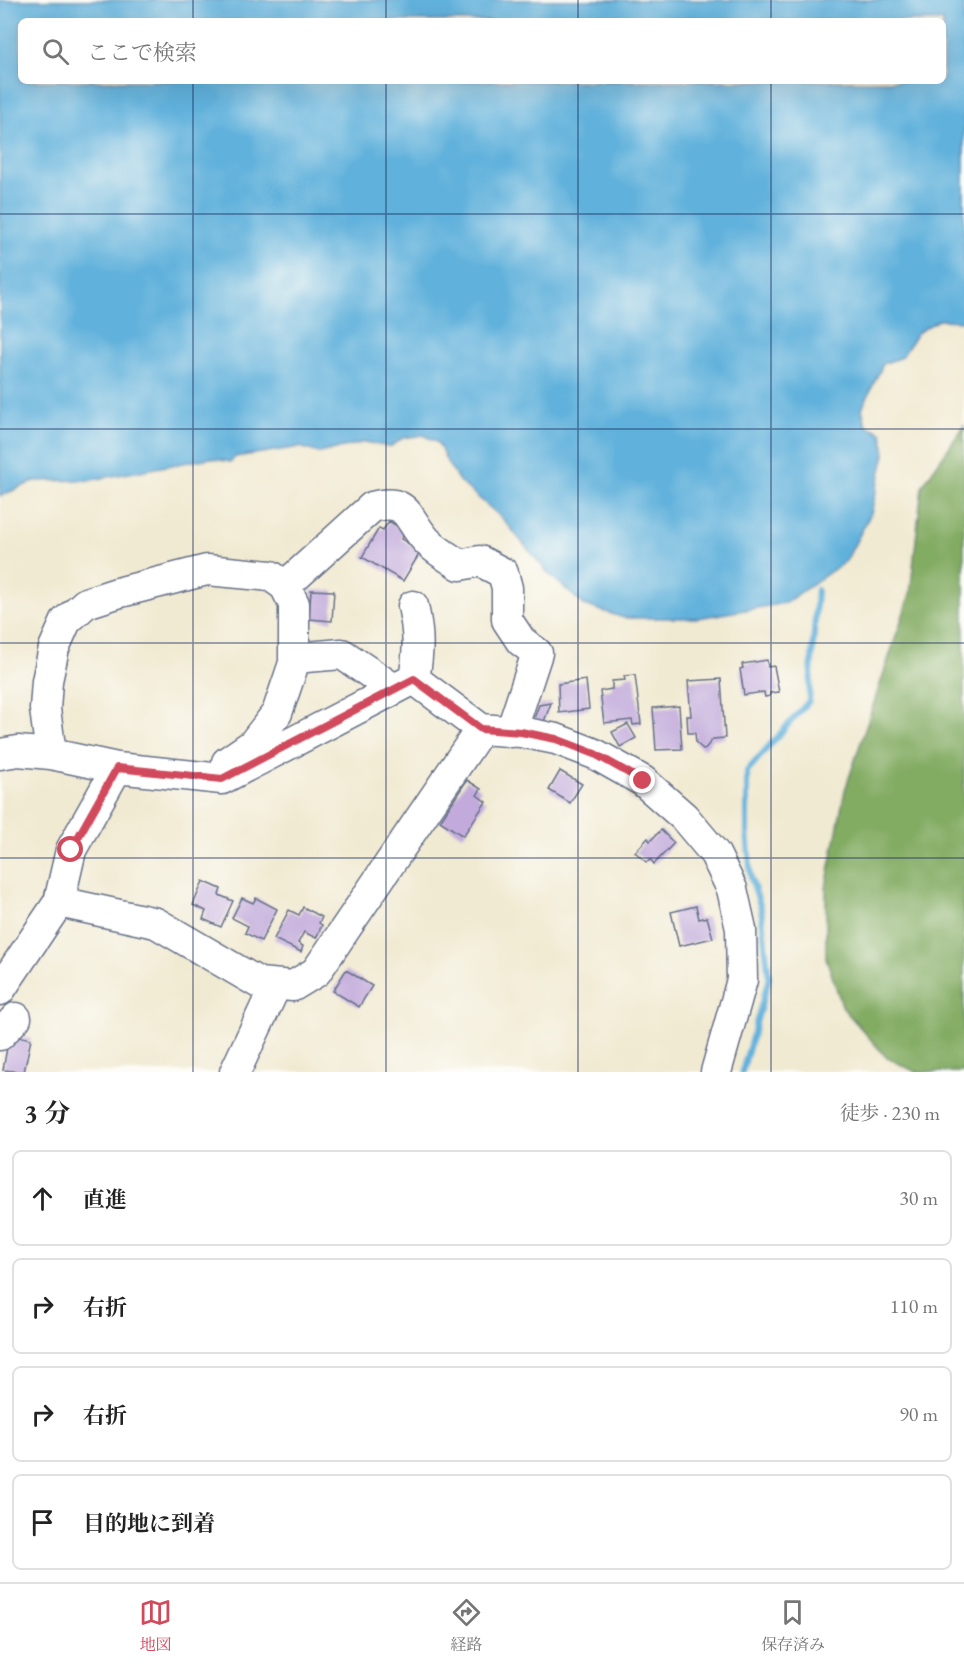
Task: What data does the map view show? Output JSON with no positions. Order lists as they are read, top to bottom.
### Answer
{
  "page": {
    "search": "ここで検索",
    "heading": ["3 分", "徒歩 · 230 m"],
    "list": [
      ["直進", "30 m"],
      ["右折", "110 m"],
      ["右折", "90 m"],
      "目的地に到着"
    ],
    "nav": ["地図", "経路", "保存済み"]
  }
}
